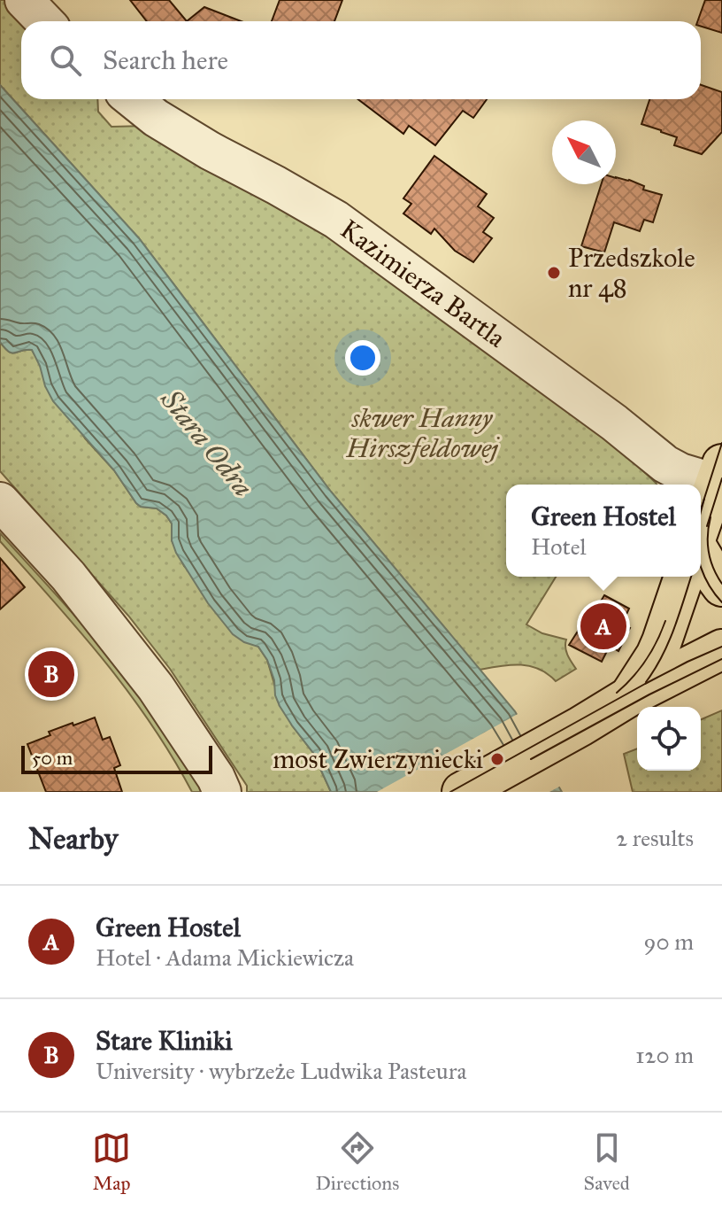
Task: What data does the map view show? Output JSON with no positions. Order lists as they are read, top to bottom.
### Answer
{
  "streets": {
    "street": ["Kazimierza Bartla"]
  },
  "water": ["Stara Odra"],
  "parks": ["skwer Hanny Hirszfeldowej"],
  "places": ["Przedszkole nr 48", "most Zwierzyniecki"],
  "scale_bar": "50 m",
  "north": "top left",
  "page": {
    "search": "Search here",
    "popup": ["Green Hostel", "Hotel"],
    "pins": ["A", "B"],
    "scale": "50 m",
    "heading": ["Nearby", "2 results"],
    "list": [
      {
        "mark": "A",
        "name": "Green Hostel",
        "note": "Hotel · Adama Mickiewicza",
        "value": "90 m"
      },
      {
        "mark": "B",
        "name": "Stare Kliniki",
        "note": "University · wybrzeże Ludwika Pasteura",
        "value": "120 m"
      }
    ],
    "nav": ["Map", "Directions", "Saved"]
  }
}
